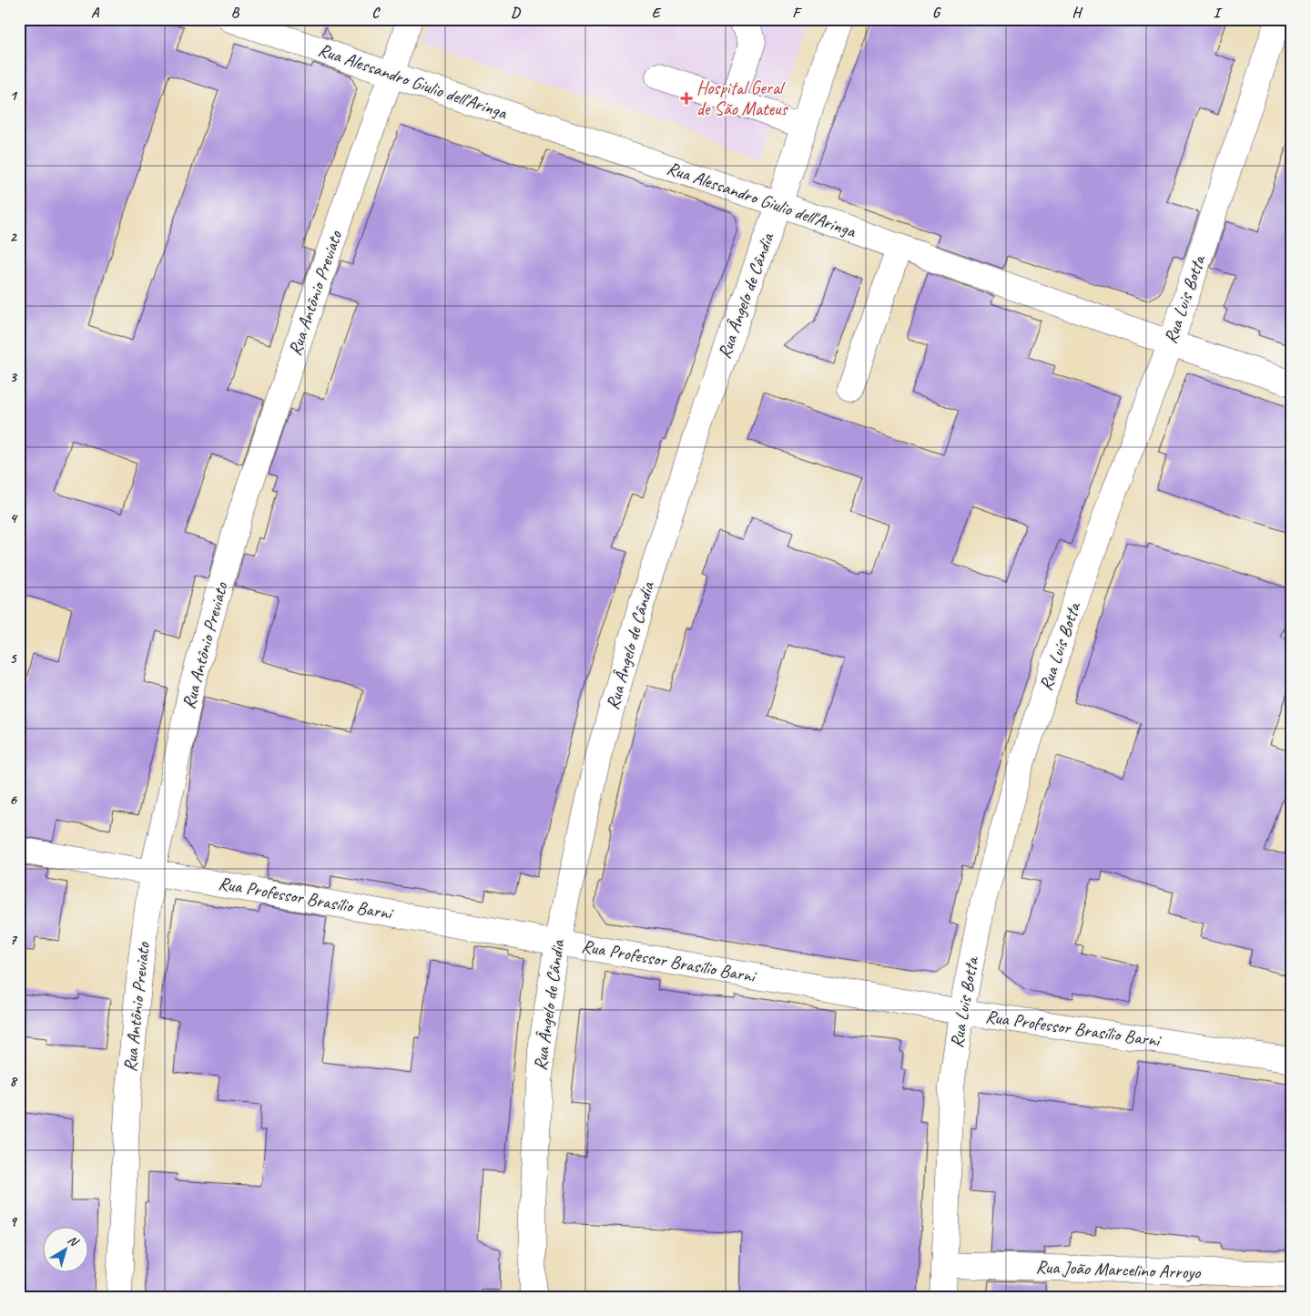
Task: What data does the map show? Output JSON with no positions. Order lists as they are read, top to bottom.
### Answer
{
  "streets": {
    "street": [
      "Rua Alessandro Giulio dell'Aringa",
      "Rua Antônio Previato",
      "Rua Ângelo de Cândia",
      "Rua Luis Botta",
      "Rua Professor Brasílio Barni",
      "Rua João Marcelino Arroyo"
    ]
  },
  "crossings": [
    ["Rua Alessandro Giulio dell'Aringa", "Rua Antônio Previato"],
    ["Rua Alessandro Giulio dell'Aringa", "Rua Ângelo de Cândia"],
    ["Rua Alessandro Giulio dell'Aringa", "Rua Luis Botta"],
    ["Rua Antônio Previato", "Rua Professor Brasílio Barni"],
    ["Rua Ângelo de Cândia", "Rua Professor Brasílio Barni"],
    ["Rua Luis Botta", "Rua Professor Brasílio Barni"],
    ["Rua Luis Botta", "Rua João Marcelino Arroyo"]
  ],
  "places": {
    "health": ["Hospital Geral de São Mateus"]
  },
  "north": "top right",
  "grid": {
    "columns": [
      "A",
      "B",
      "C",
      "D",
      "E",
      "F",
      "G",
      "H",
      "I"
    ],
    "rows": [
      "1",
      "2",
      "3",
      "4",
      "5",
      "6",
      "7",
      "8",
      "9"
    ]
  }
}
